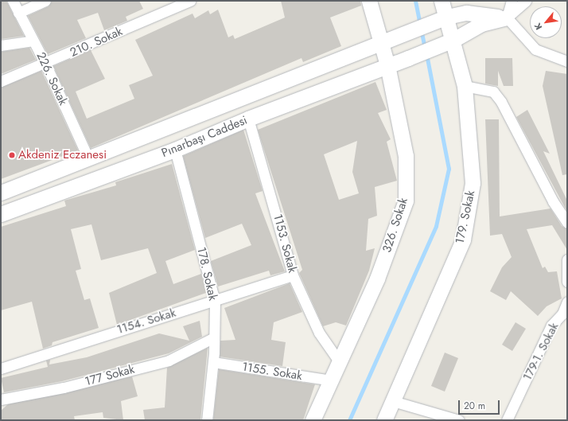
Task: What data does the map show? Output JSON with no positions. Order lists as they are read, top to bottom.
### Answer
{
  "streets": {
    "street": [
      "210. Sokak",
      "226. Sokak",
      "Pınarbaşı Caddesi",
      "179. Sokak",
      "326. Sokak",
      "1153. Sokak",
      "178. Sokak",
      "1154. Sokak",
      "179-1. Sokak",
      "1155. Sokak",
      "177 Sokak"
    ]
  },
  "crossings": [
    ["210. Sokak", "226. Sokak"],
    ["226. Sokak", "Pınarbaşı Caddesi"],
    ["Pınarbaşı Caddesi", "179. Sokak"],
    ["Pınarbaşı Caddesi", "326. Sokak"],
    ["Pınarbaşı Caddesi", "1153. Sokak"],
    ["Pınarbaşı Caddesi", "178. Sokak"],
    ["326. Sokak", "1153. Sokak"],
    ["326. Sokak", "1155. Sokak"],
    ["1153. Sokak", "1154. Sokak"],
    ["178. Sokak", "1154. Sokak"],
    ["178. Sokak", "1155. Sokak"],
    ["178. Sokak", "177 Sokak"]
  ],
  "places": ["Akdeniz Eczanesi"],
  "scale_bar": "20 m",
  "north": "bottom left"
}
